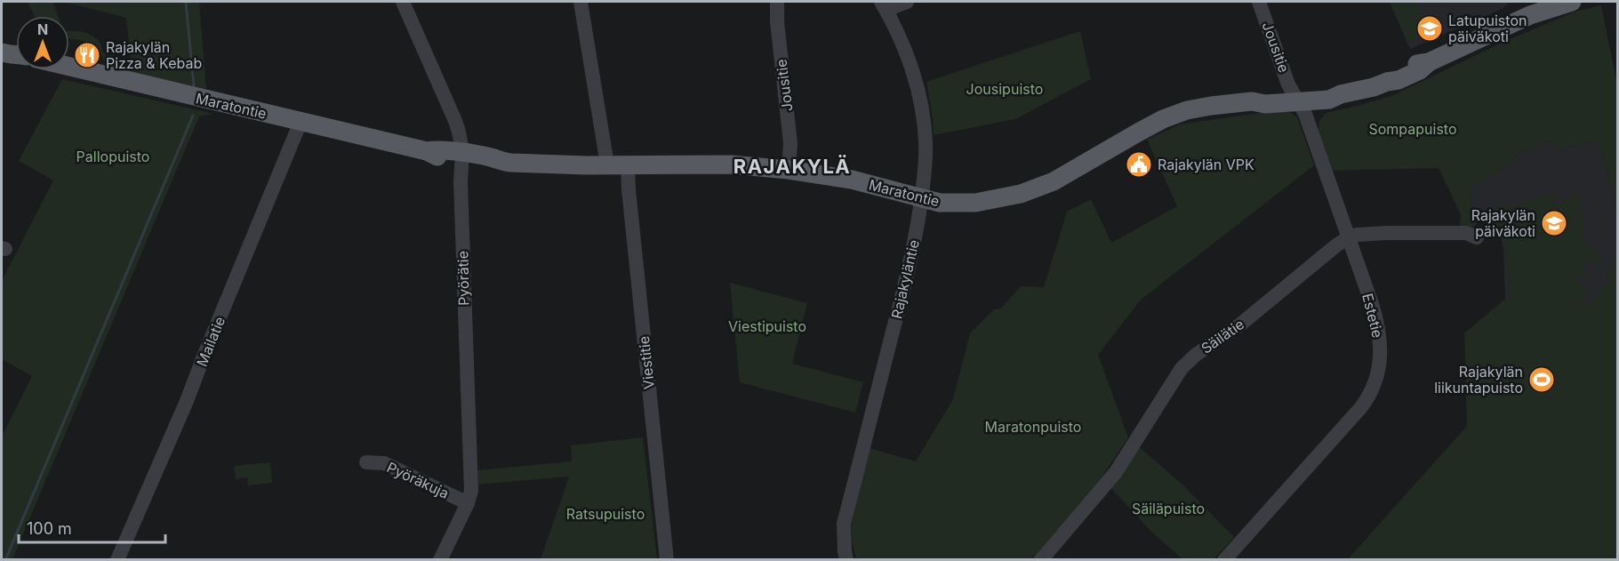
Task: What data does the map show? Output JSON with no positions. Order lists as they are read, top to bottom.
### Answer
{
  "streets": {
    "main road": ["Maratontie"],
    "street": [
      "Jousitie",
      "Pyörätie",
      "Rajakyläntie",
      "Estetie",
      "Säilätie",
      "Mailatie",
      "Viestitie",
      "Pyöräkuja"
    ]
  },
  "crossings": [
    ["Jousitie", "Maratontie"],
    ["Jousitie", "Estetie"],
    ["Maratontie", "Pyörätie"],
    ["Maratontie", "Rajakyläntie"],
    ["Maratontie", "Estetie"],
    ["Maratontie", "Mailatie"],
    ["Maratontie", "Viestitie"],
    ["Pyörätie", "Pyöräkuja"],
    ["Estetie", "Säilätie"]
  ],
  "districts": ["RAJAKYLÄ"],
  "parks": [
    "Jousipuisto",
    "Sompapuisto",
    "Pallopuisto",
    "Viestipuisto",
    "Maratonpuisto",
    "Säiläpuisto",
    "Ratsupuisto"
  ],
  "places": {
    "school or university": ["Latupuiston päiväkoti", "Rajakylän päiväkoti"],
    "restaurant": ["Rajakylän Pizza & Kebab"],
    "public building": ["Rajakylän VPK"],
    "sports": ["Rajakylän liikuntapuisto"]
  },
  "scale_bar": "100 m",
  "north": "top"
}
